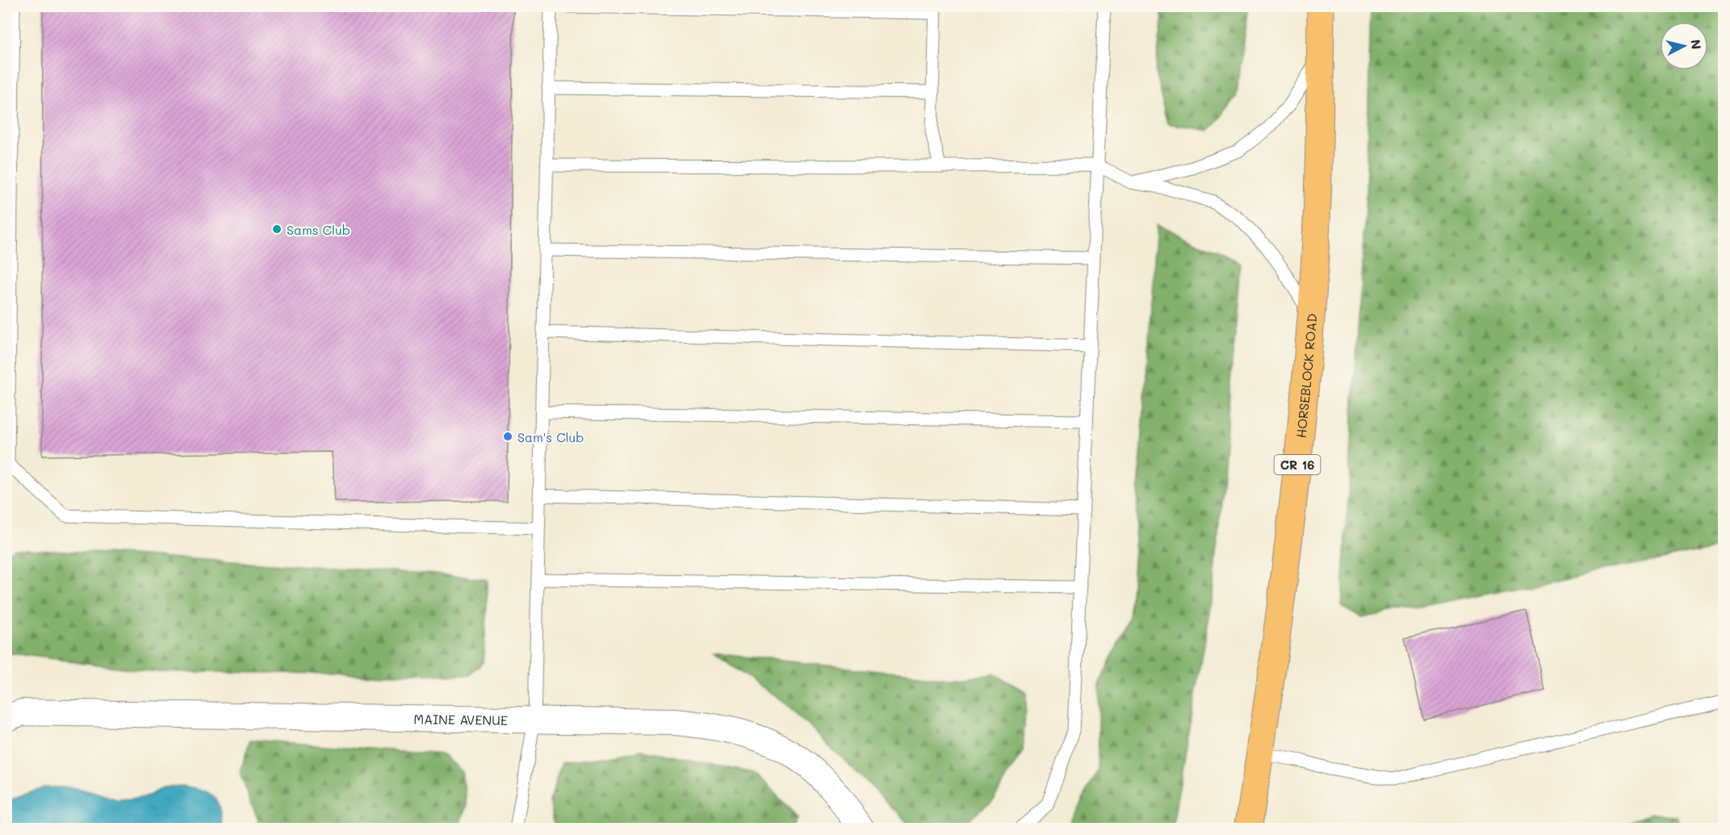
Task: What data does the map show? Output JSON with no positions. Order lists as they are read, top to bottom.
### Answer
{
  "streets": {
    "main road": ["HORSEBLOCK ROAD", "CR 16"],
    "street": ["MAINE AVENUE"]
  },
  "places": ["Sams Club", "Sam's Club"],
  "north": "right"
}
